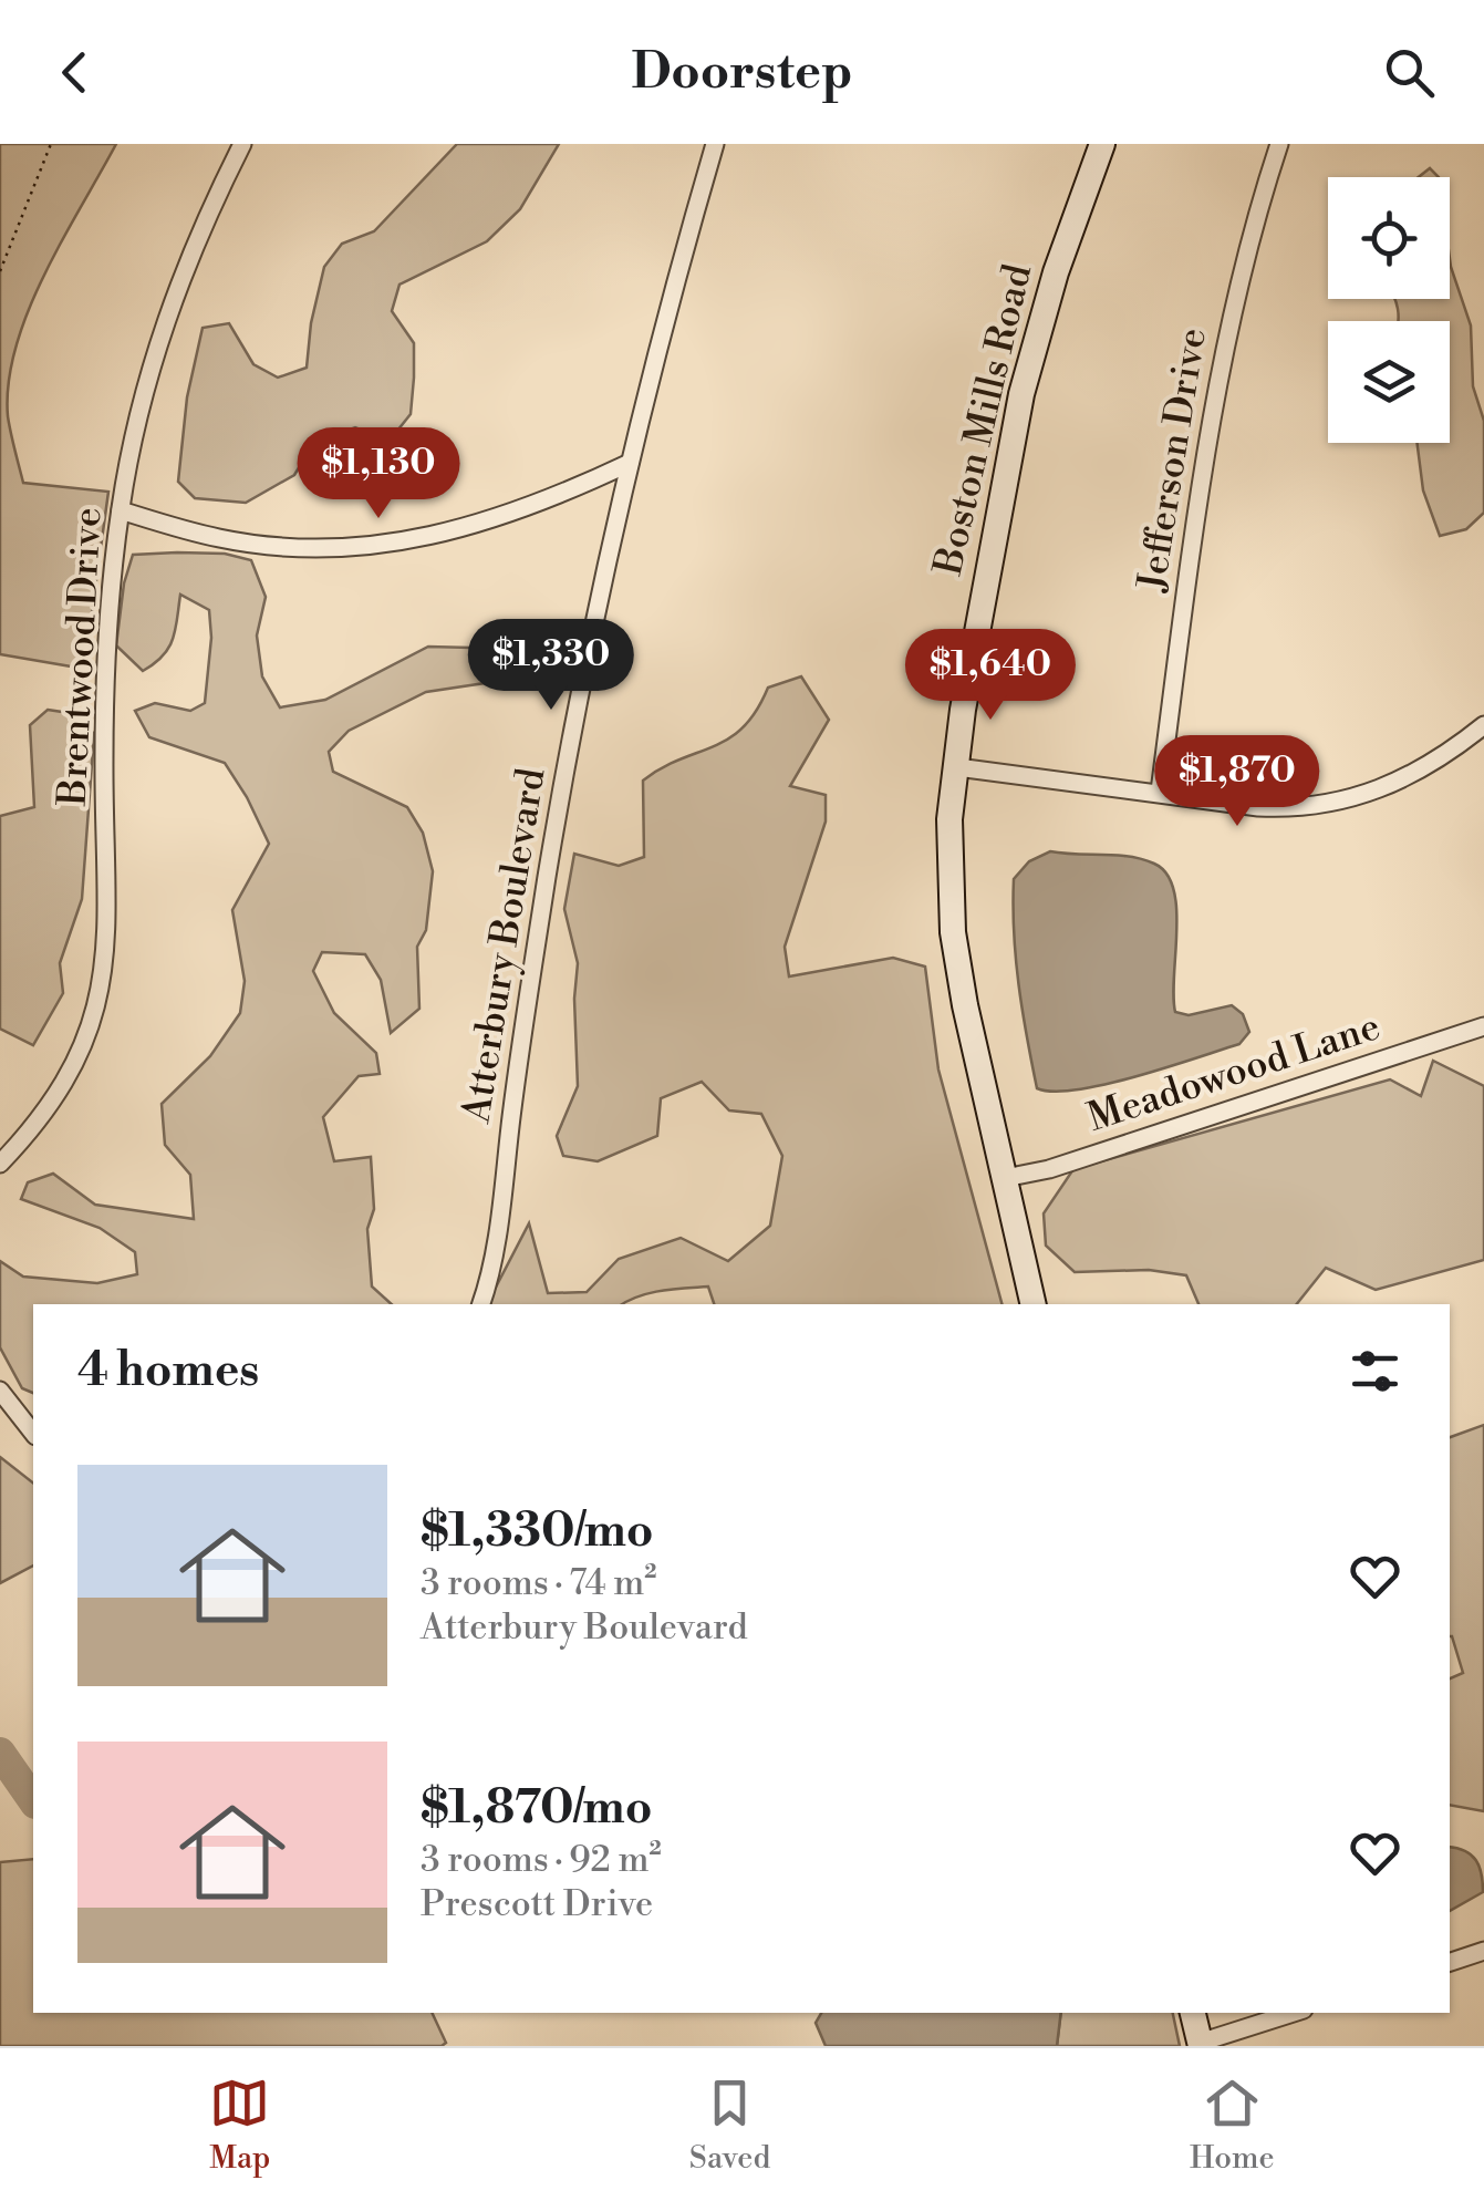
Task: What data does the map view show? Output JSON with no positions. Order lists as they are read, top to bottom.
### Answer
{
  "streets": {
    "street": [
      "Boston Mills Road",
      "Jefferson Drive",
      "Brentwood Drive",
      "Atterbury Boulevard",
      "Meadowood Lane"
    ]
  },
  "crossings": [
    ["Boston Mills Road", "Meadowood Lane"]
  ],
  "page": {
    "header": "Doorstep",
    "price": [
      "$1,130",
      "$1,330",
      "$1,640",
      "$1,870"
    ],
    "heading": "4 homes",
    "list": [
      {
        "name": "$1,330/mo",
        "note": "3 rooms · 74 m² · Atterbury Boulevard"
      },
      {
        "name": "$1,870/mo",
        "note": "3 rooms · 92 m² · Prescott Drive"
      }
    ],
    "tabs": ["Map", "Saved", "Home"]
  }
}
